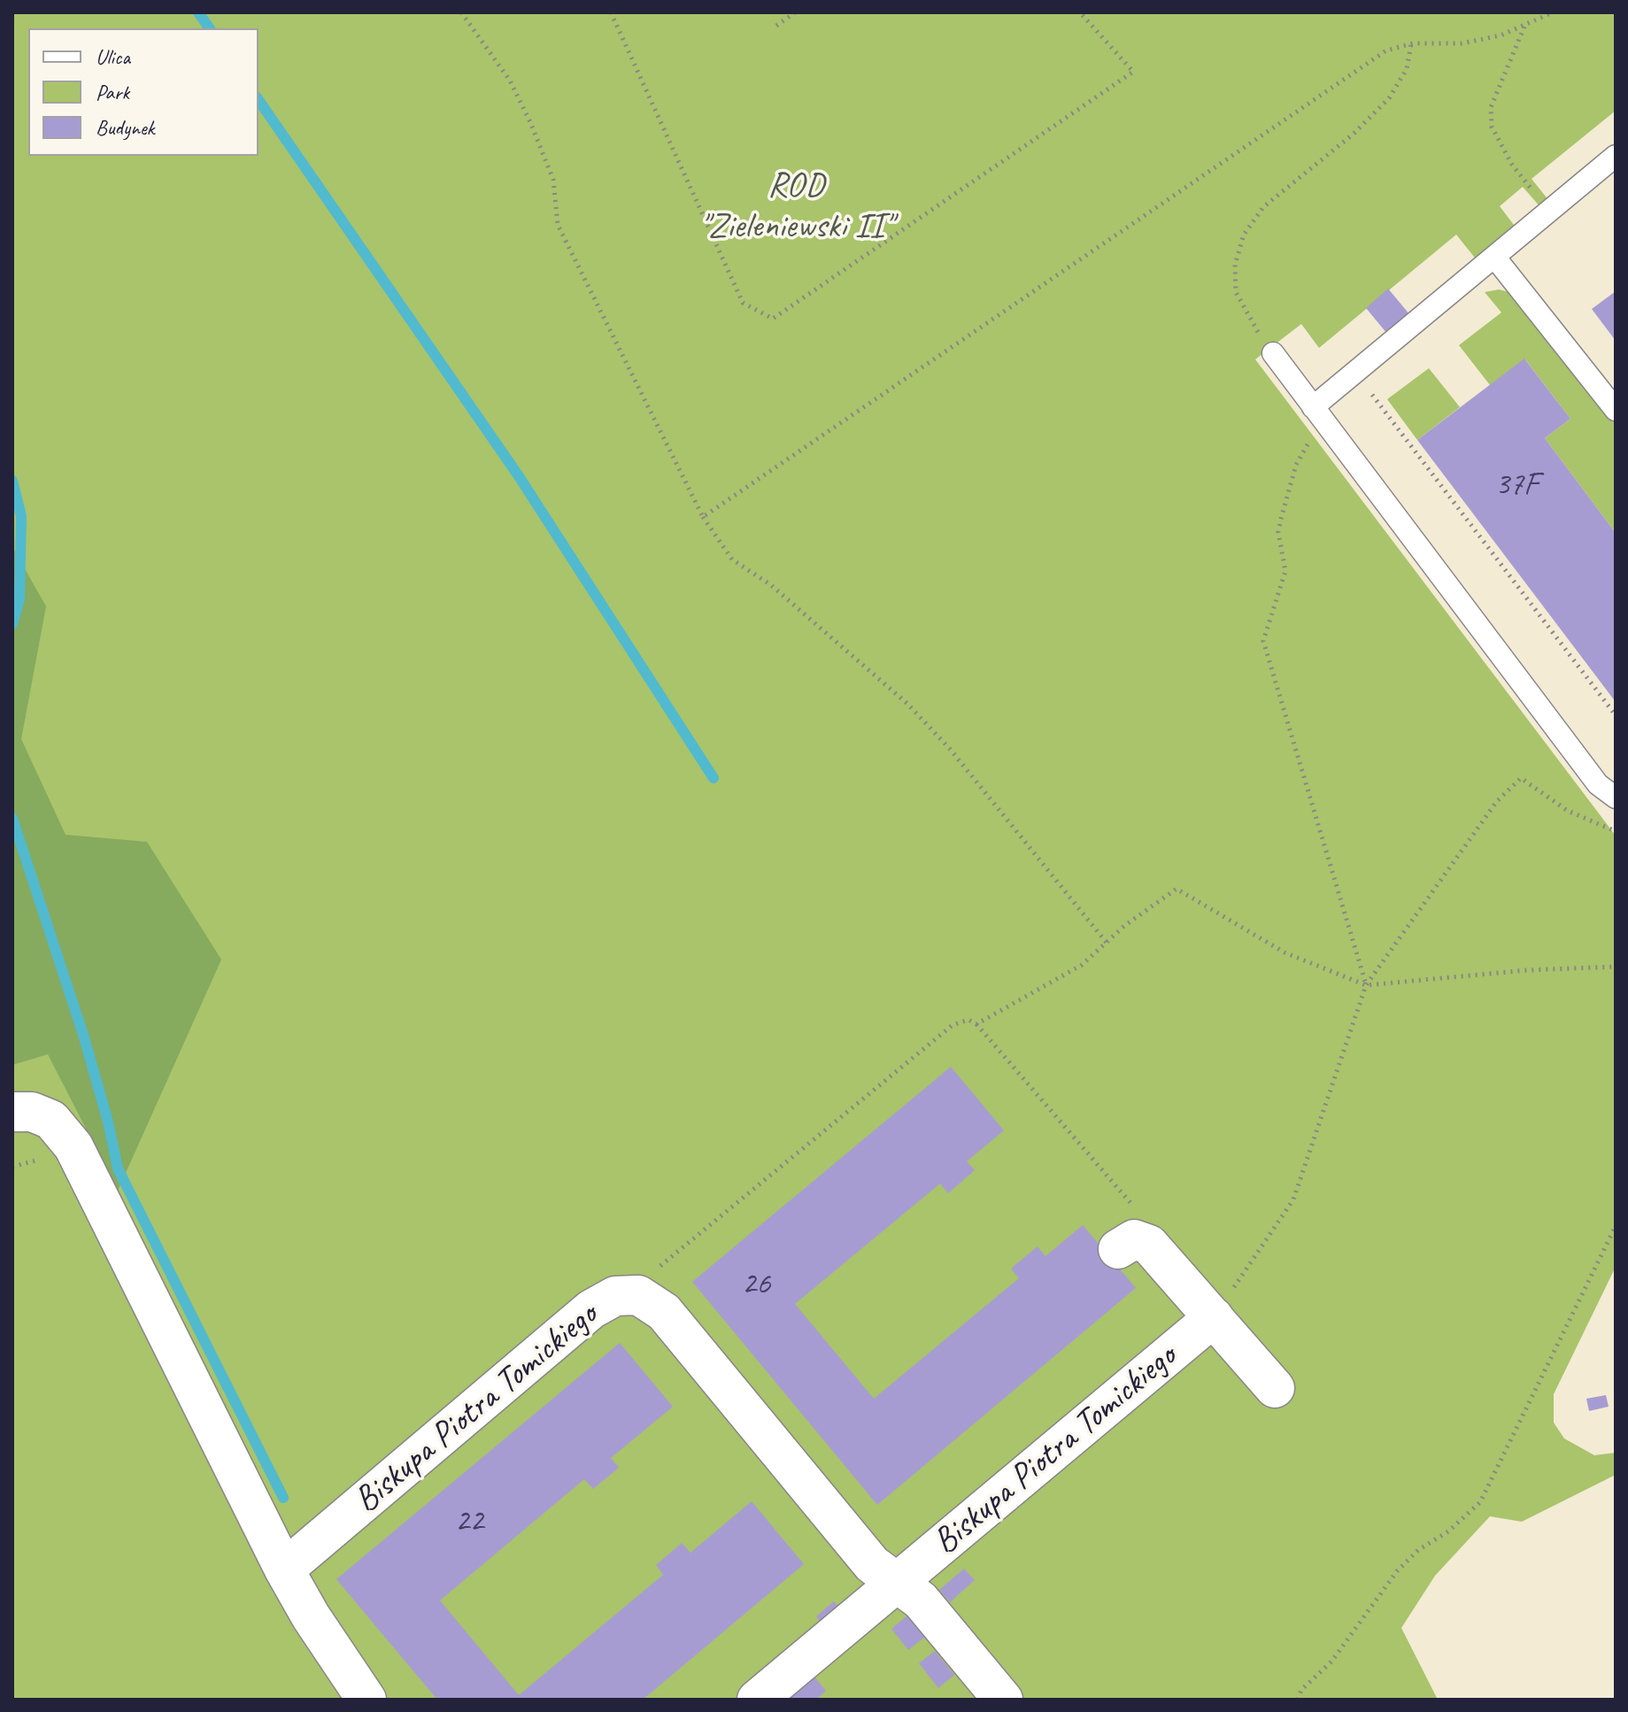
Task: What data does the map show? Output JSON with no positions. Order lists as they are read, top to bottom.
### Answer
{
  "streets": {
    "street": ["Biskupa Piotra Tomickiego"]
  },
  "parks": ["ROD \"Zieleniewski II\""],
  "house_numbers": ["37F", "26", "22"],
  "legend": ["Ulica", "Park", "Budynek"]
}
